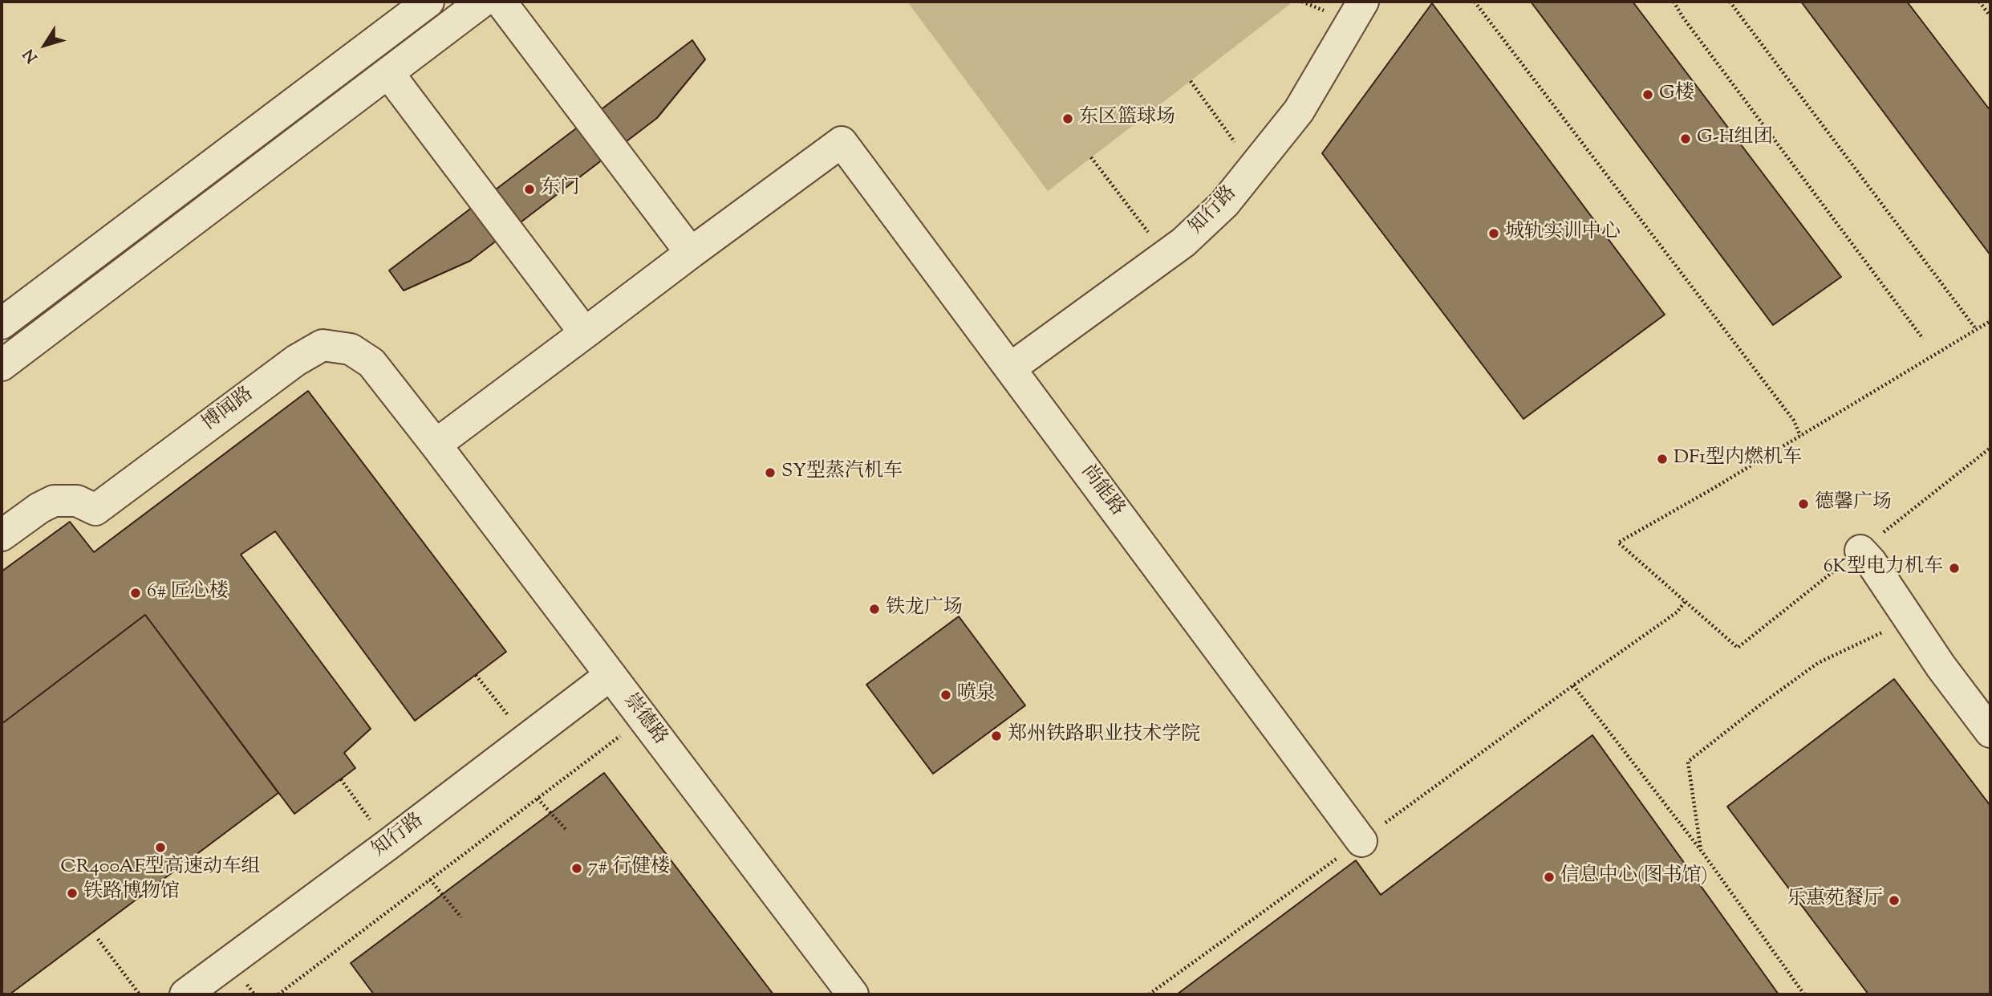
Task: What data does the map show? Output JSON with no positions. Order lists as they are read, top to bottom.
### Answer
{
  "streets": {
    "street": [
      "知行路",
      "博闻路",
      "尚能路",
      "崇德路"
    ]
  },
  "crossings": [
    ["知行路", "尚能路"],
    ["知行路", "崇德路"],
    ["博闻路", "崇德路"]
  ],
  "places": [
    "G楼",
    "东区篮球场",
    "G-H组团",
    "东门",
    "城轨实训中心",
    "DF1型内燃机车",
    "SY型蒸汽机车",
    "德馨广场",
    "6K型电力机车",
    "6# 匠心楼",
    "铁龙广场",
    "喷泉",
    "郑州铁路职业技术学院",
    "CR400AF型高速动车组",
    "7# 行健楼",
    "信息中心(图书馆)",
    "铁路博物馆",
    "乐惠苑餐厅"
  ],
  "north": "bottom left"
}
